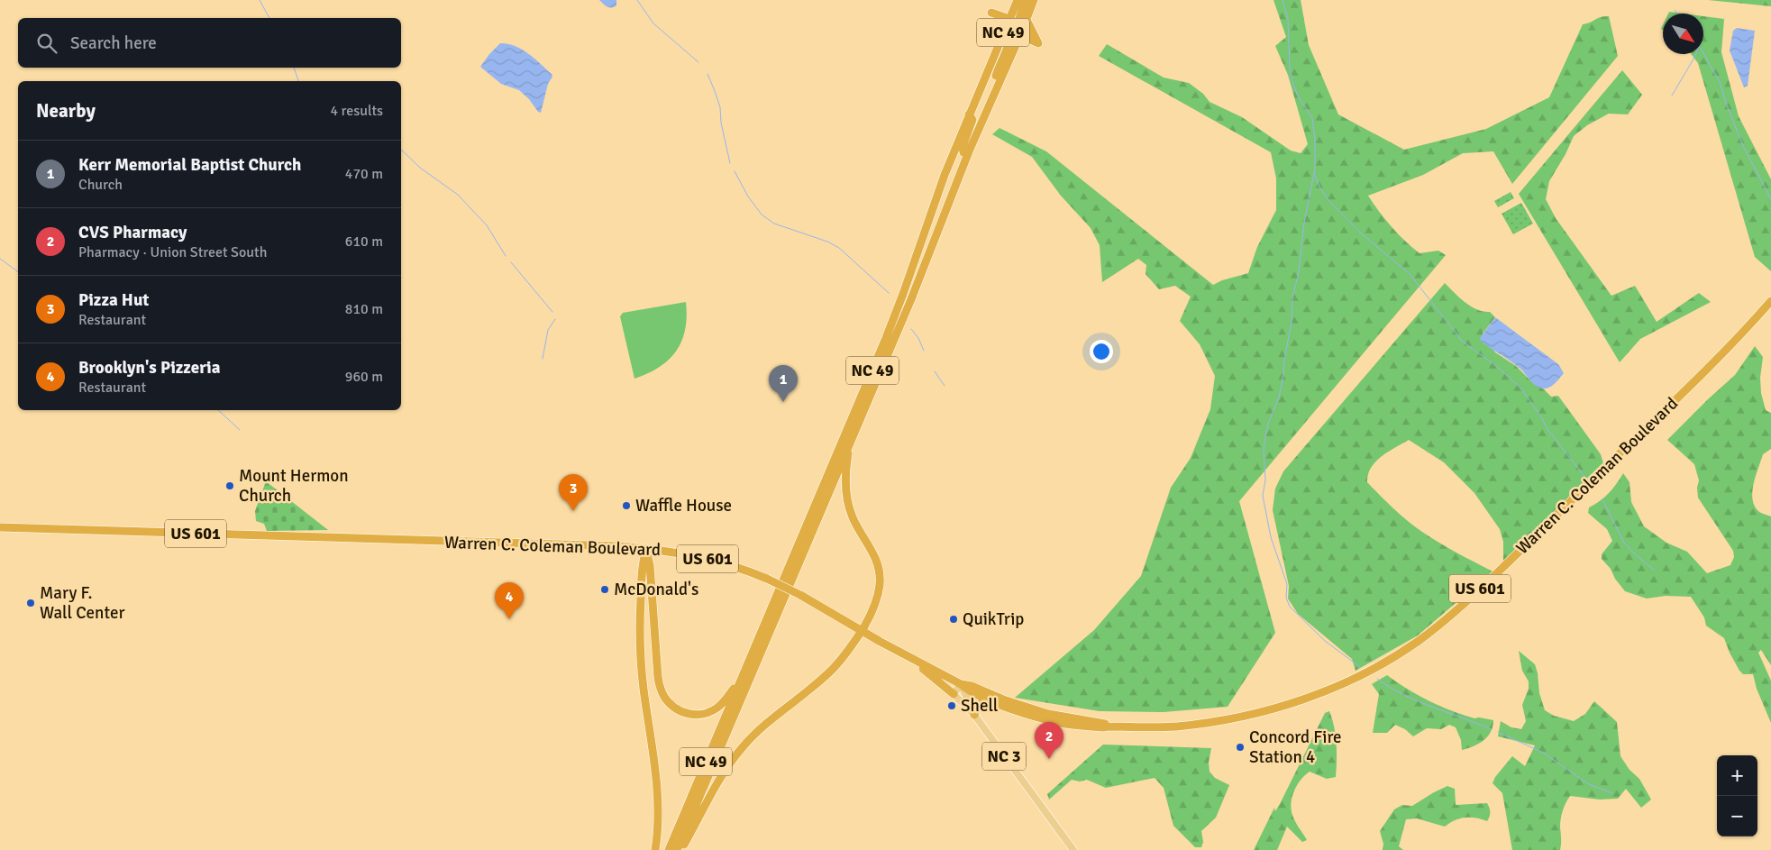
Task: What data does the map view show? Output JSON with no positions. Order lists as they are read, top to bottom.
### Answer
{
  "streets": {
    "highway": ["NC 49", "Warren C. Coleman Boulevard", "US 601"],
    "main road": ["NC 3"]
  },
  "crossings": [
    ["Warren C. Coleman Boulevard", "NC 3"]
  ],
  "places": [
    "Mount Hermon Church",
    "Waffle House",
    "McDonald's",
    "Mary F. Wall Center",
    "QuikTrip",
    "Shell",
    "Concord Fire Station 4"
  ],
  "north": "bottom right",
  "page": {
    "search": "Search here",
    "heading": ["Nearby", "4 results"],
    "list": [
      {
        "mark": "1",
        "name": "Kerr Memorial Baptist Church",
        "note": "Church",
        "value": "470 m"
      },
      {
        "mark": "2",
        "name": "CVS Pharmacy",
        "note": "Pharmacy · Union Street South",
        "value": "610 m"
      },
      {
        "mark": "3",
        "name": "Pizza Hut",
        "note": "Restaurant",
        "value": "810 m"
      },
      {
        "mark": "4",
        "name": "Brooklyn's Pizzeria",
        "note": "Restaurant",
        "value": "960 m"
      }
    ],
    "pins": [
      "1",
      "3",
      "4",
      "2"
    ],
    "map_buttons": ["+", "−"]
  }
}
